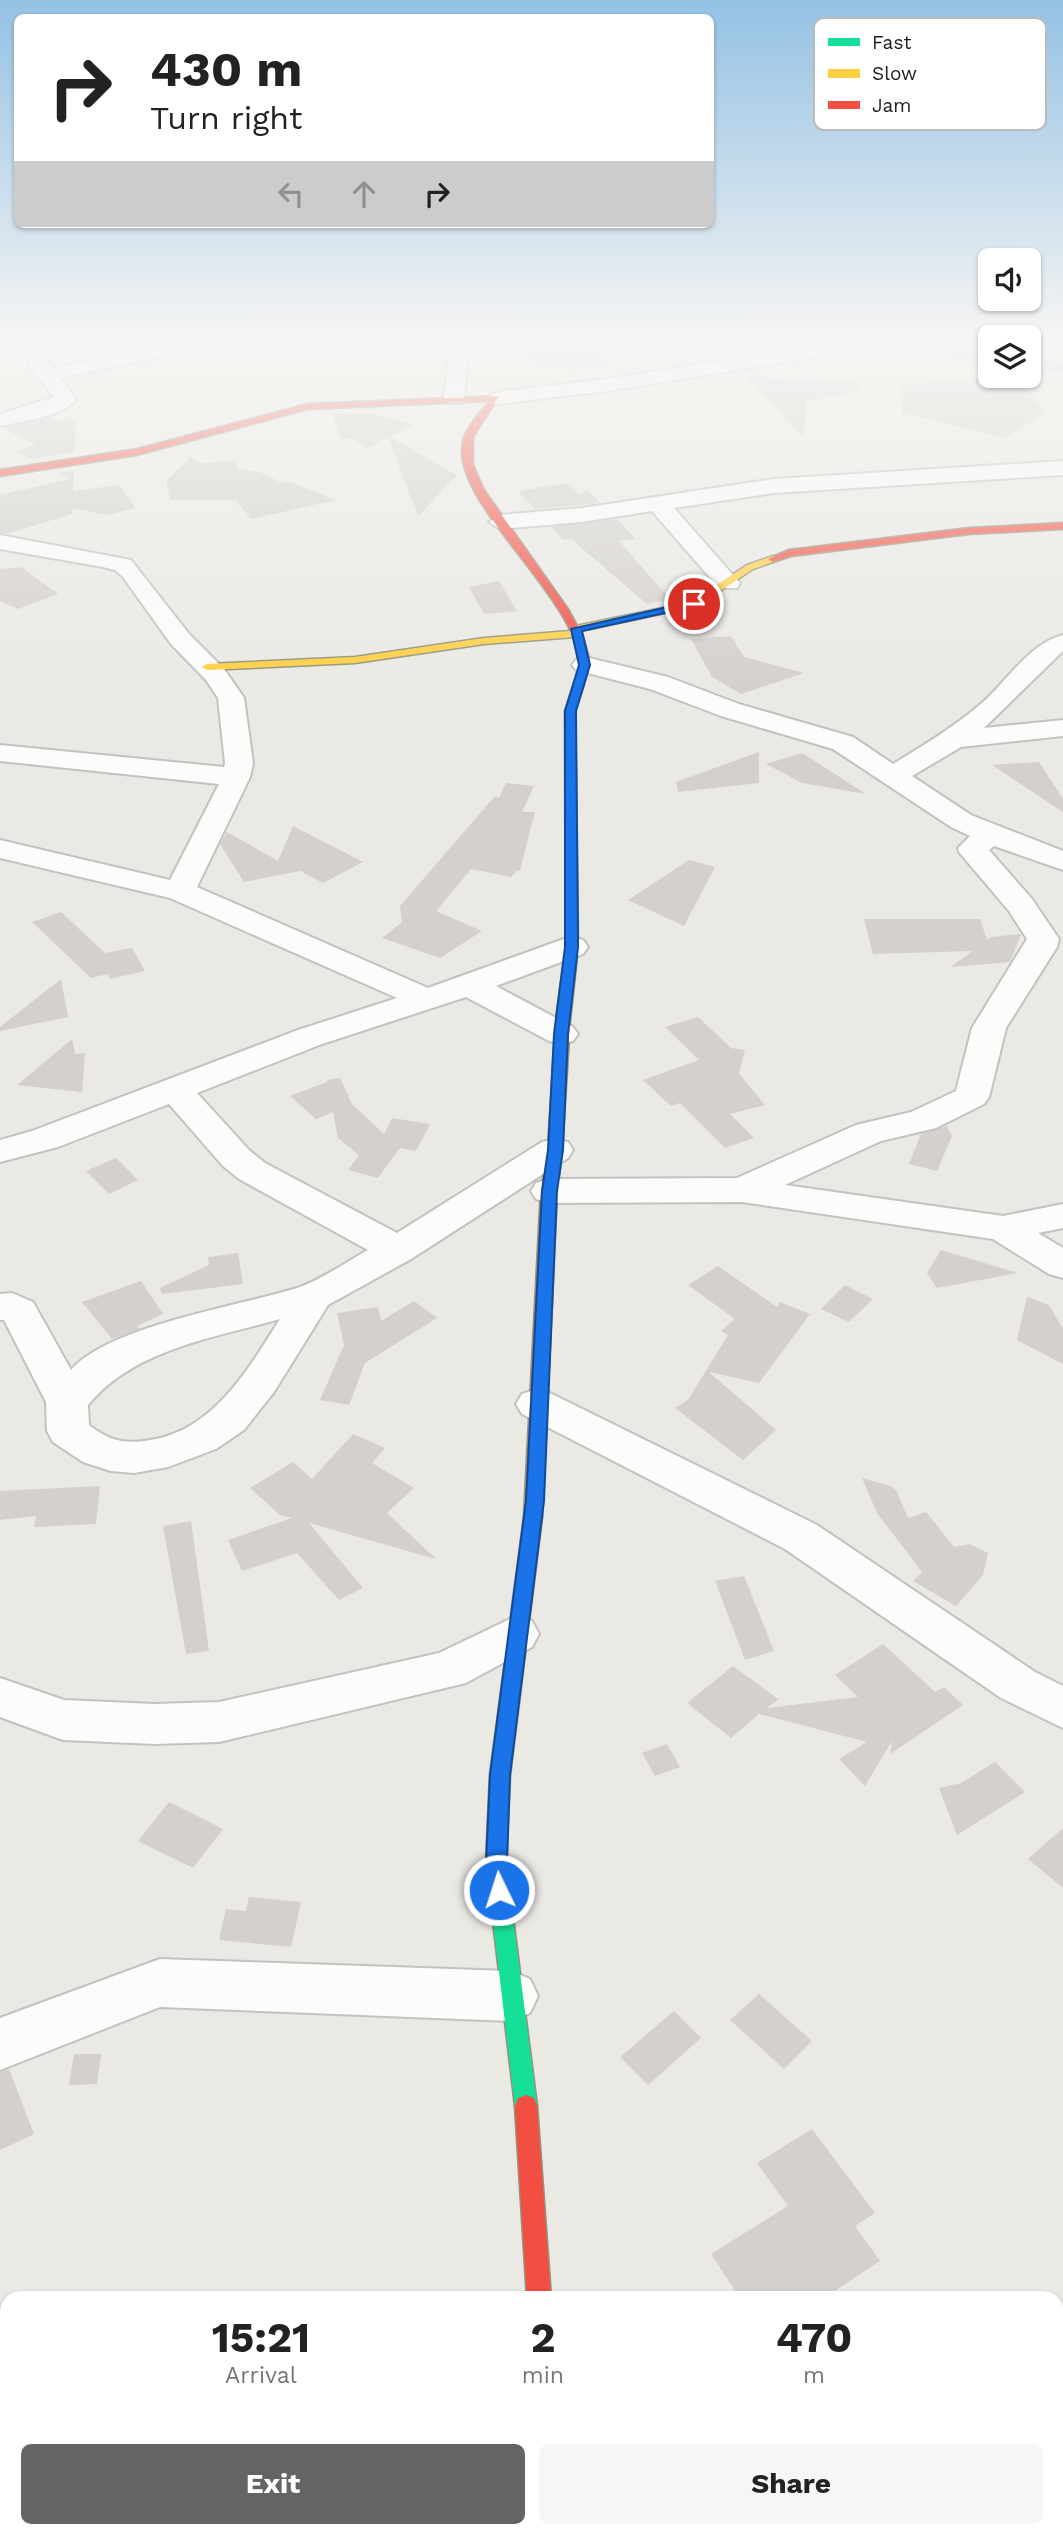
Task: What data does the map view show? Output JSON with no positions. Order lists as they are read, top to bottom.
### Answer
{
  "legend": ["Fast", "Slow", "Jam"],
  "page": {
    "turn": ["430 m", "Turn right"],
    "eta": [
      "15:21",
      "Arrival",
      "2",
      "min",
      "470",
      "m"
    ],
    "buttons": ["Exit", "Share"]
  }
}
